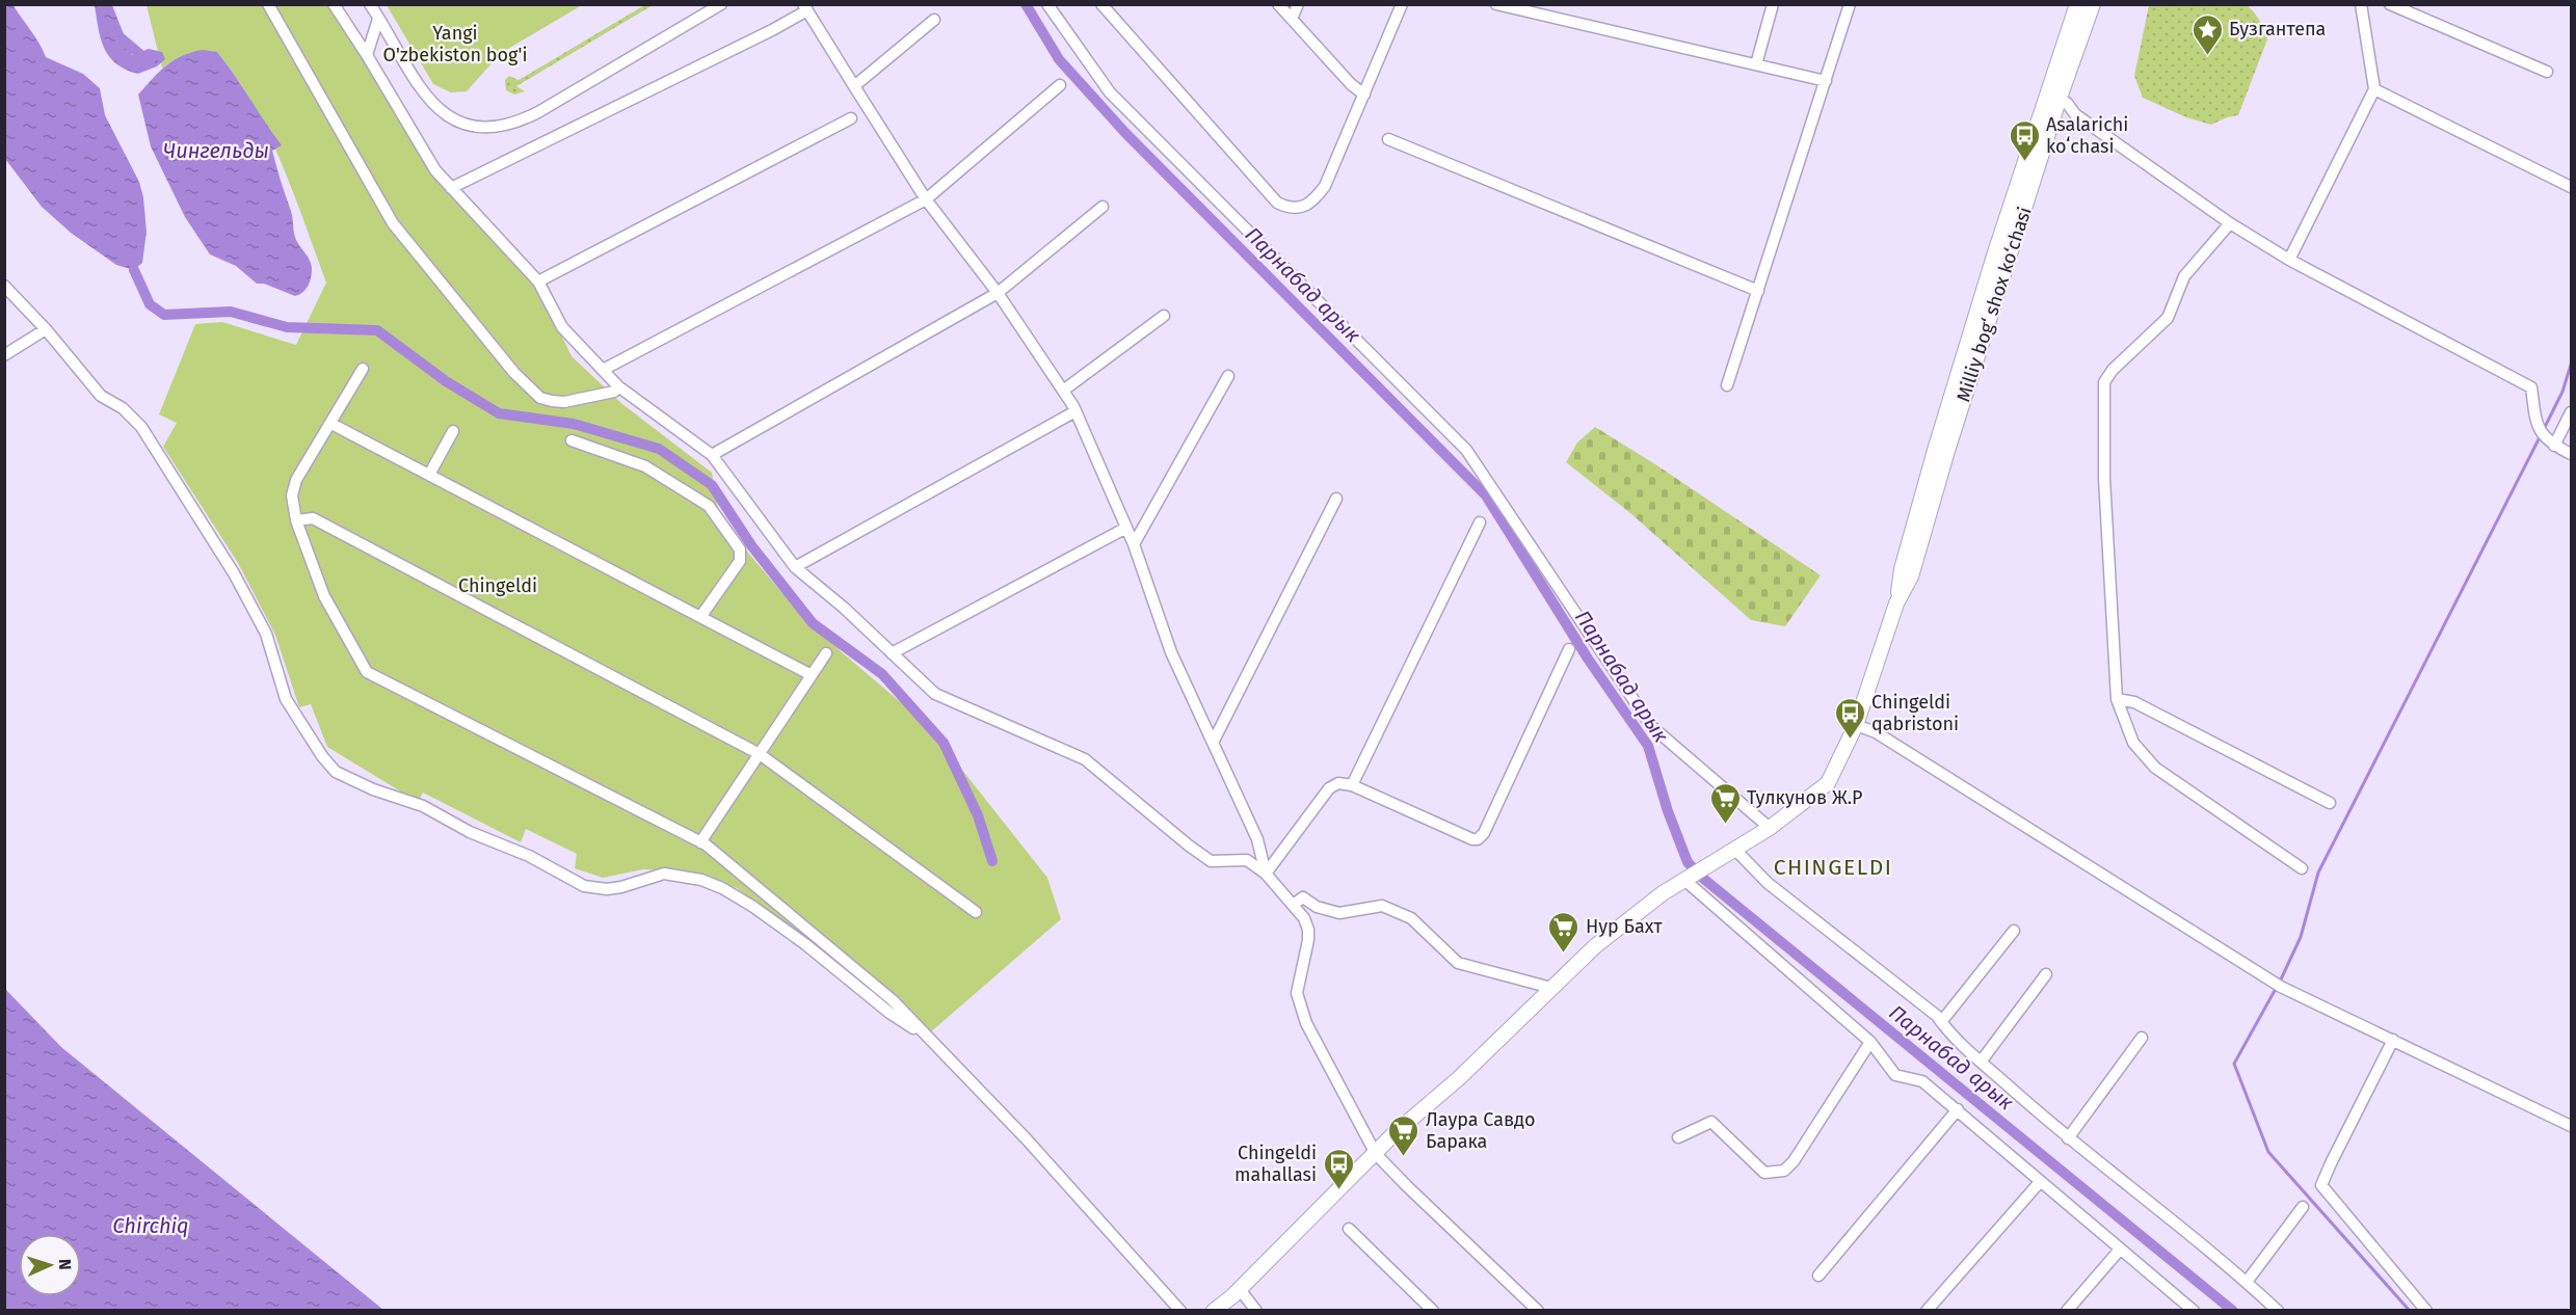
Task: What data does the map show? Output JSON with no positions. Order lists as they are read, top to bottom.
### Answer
{
  "streets": {
    "main road": ["Milliy bog‘ shox ko‘chasi"]
  },
  "districts": ["CHINGELDI"],
  "water": ["Чингельды", "Парнабад арык", "Chirchiq"],
  "parks": ["Yangi O'zbekiston bog'i", "Chingeldi"],
  "places": {
    "place": ["Бузгантепа"],
    "bus stop": ["Asalarichi koʻchasi", "Chingeldi qabristoni", "Chingeldi mahallasi"],
    "supermarket": ["Тулкунов Ж.Р", "Нур Бахт", "Лаура Савдо Барака"]
  },
  "north": "right"
}
